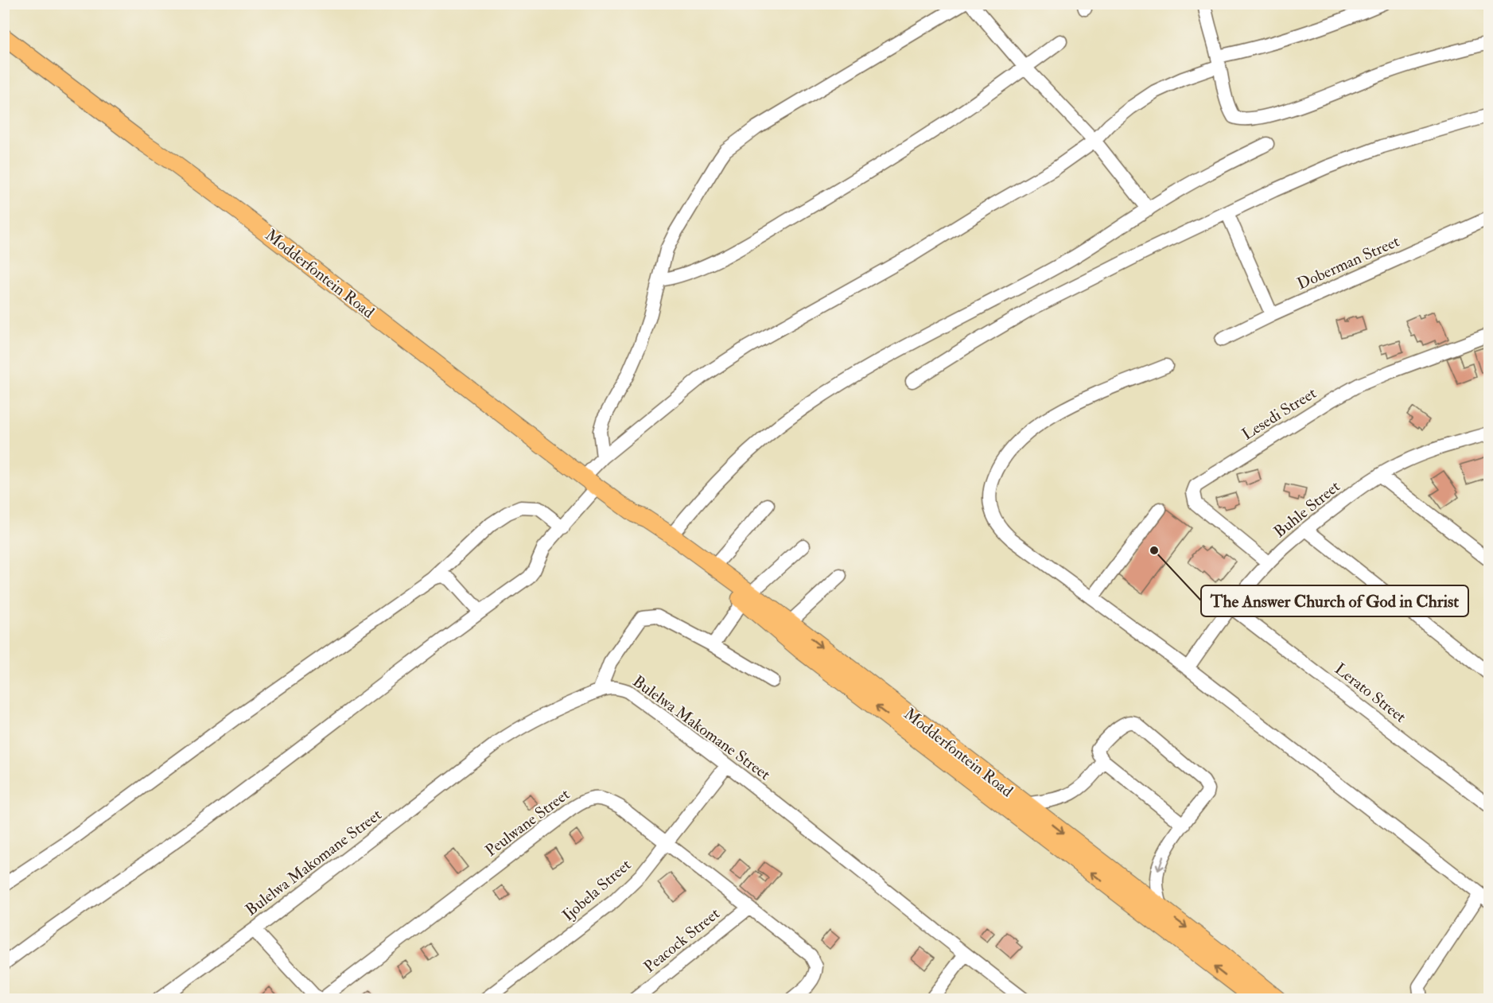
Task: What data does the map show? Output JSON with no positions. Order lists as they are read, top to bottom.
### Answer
{
  "streets": {
    "main road": ["Modderfontein Road"],
    "street": [
      "Doberman Street",
      "Lesedi Street",
      "Buhle Street",
      "Lerato Street",
      "Bulelwa Makomane Street",
      "Peulwane Street",
      "Ijobela Street",
      "Peacock Street"
    ]
  },
  "crossings": [
    ["Lesedi Street", "Buhle Street"],
    ["Buhle Street", "Lerato Street"],
    ["Bulelwa Makomane Street", "Ijobela Street"],
    ["Peulwane Street", "Ijobela Street"],
    ["Peulwane Street", "Peacock Street"]
  ],
  "places": ["The Answer Church of God in Christ"]
}
